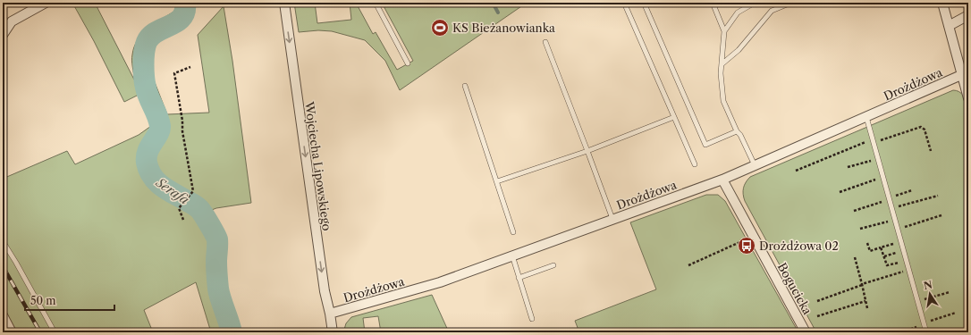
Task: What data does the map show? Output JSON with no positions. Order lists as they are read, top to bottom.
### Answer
{
  "streets": {
    "street": ["Drożdżowa", "Wojciecha Lipowskiego", "Bogucicka"]
  },
  "crossings": [
    ["Drożdżowa", "Wojciecha Lipowskiego"],
    ["Drożdżowa", "Bogucicka"]
  ],
  "one_way": ["Wojciecha Lipowskiego"],
  "water": ["Serafa"],
  "places": {
    "sports": ["KS Bieżanowianka"],
    "bus stop": ["Drożdżowa 02"]
  },
  "scale_bar": "50 m",
  "north": "top"
}
